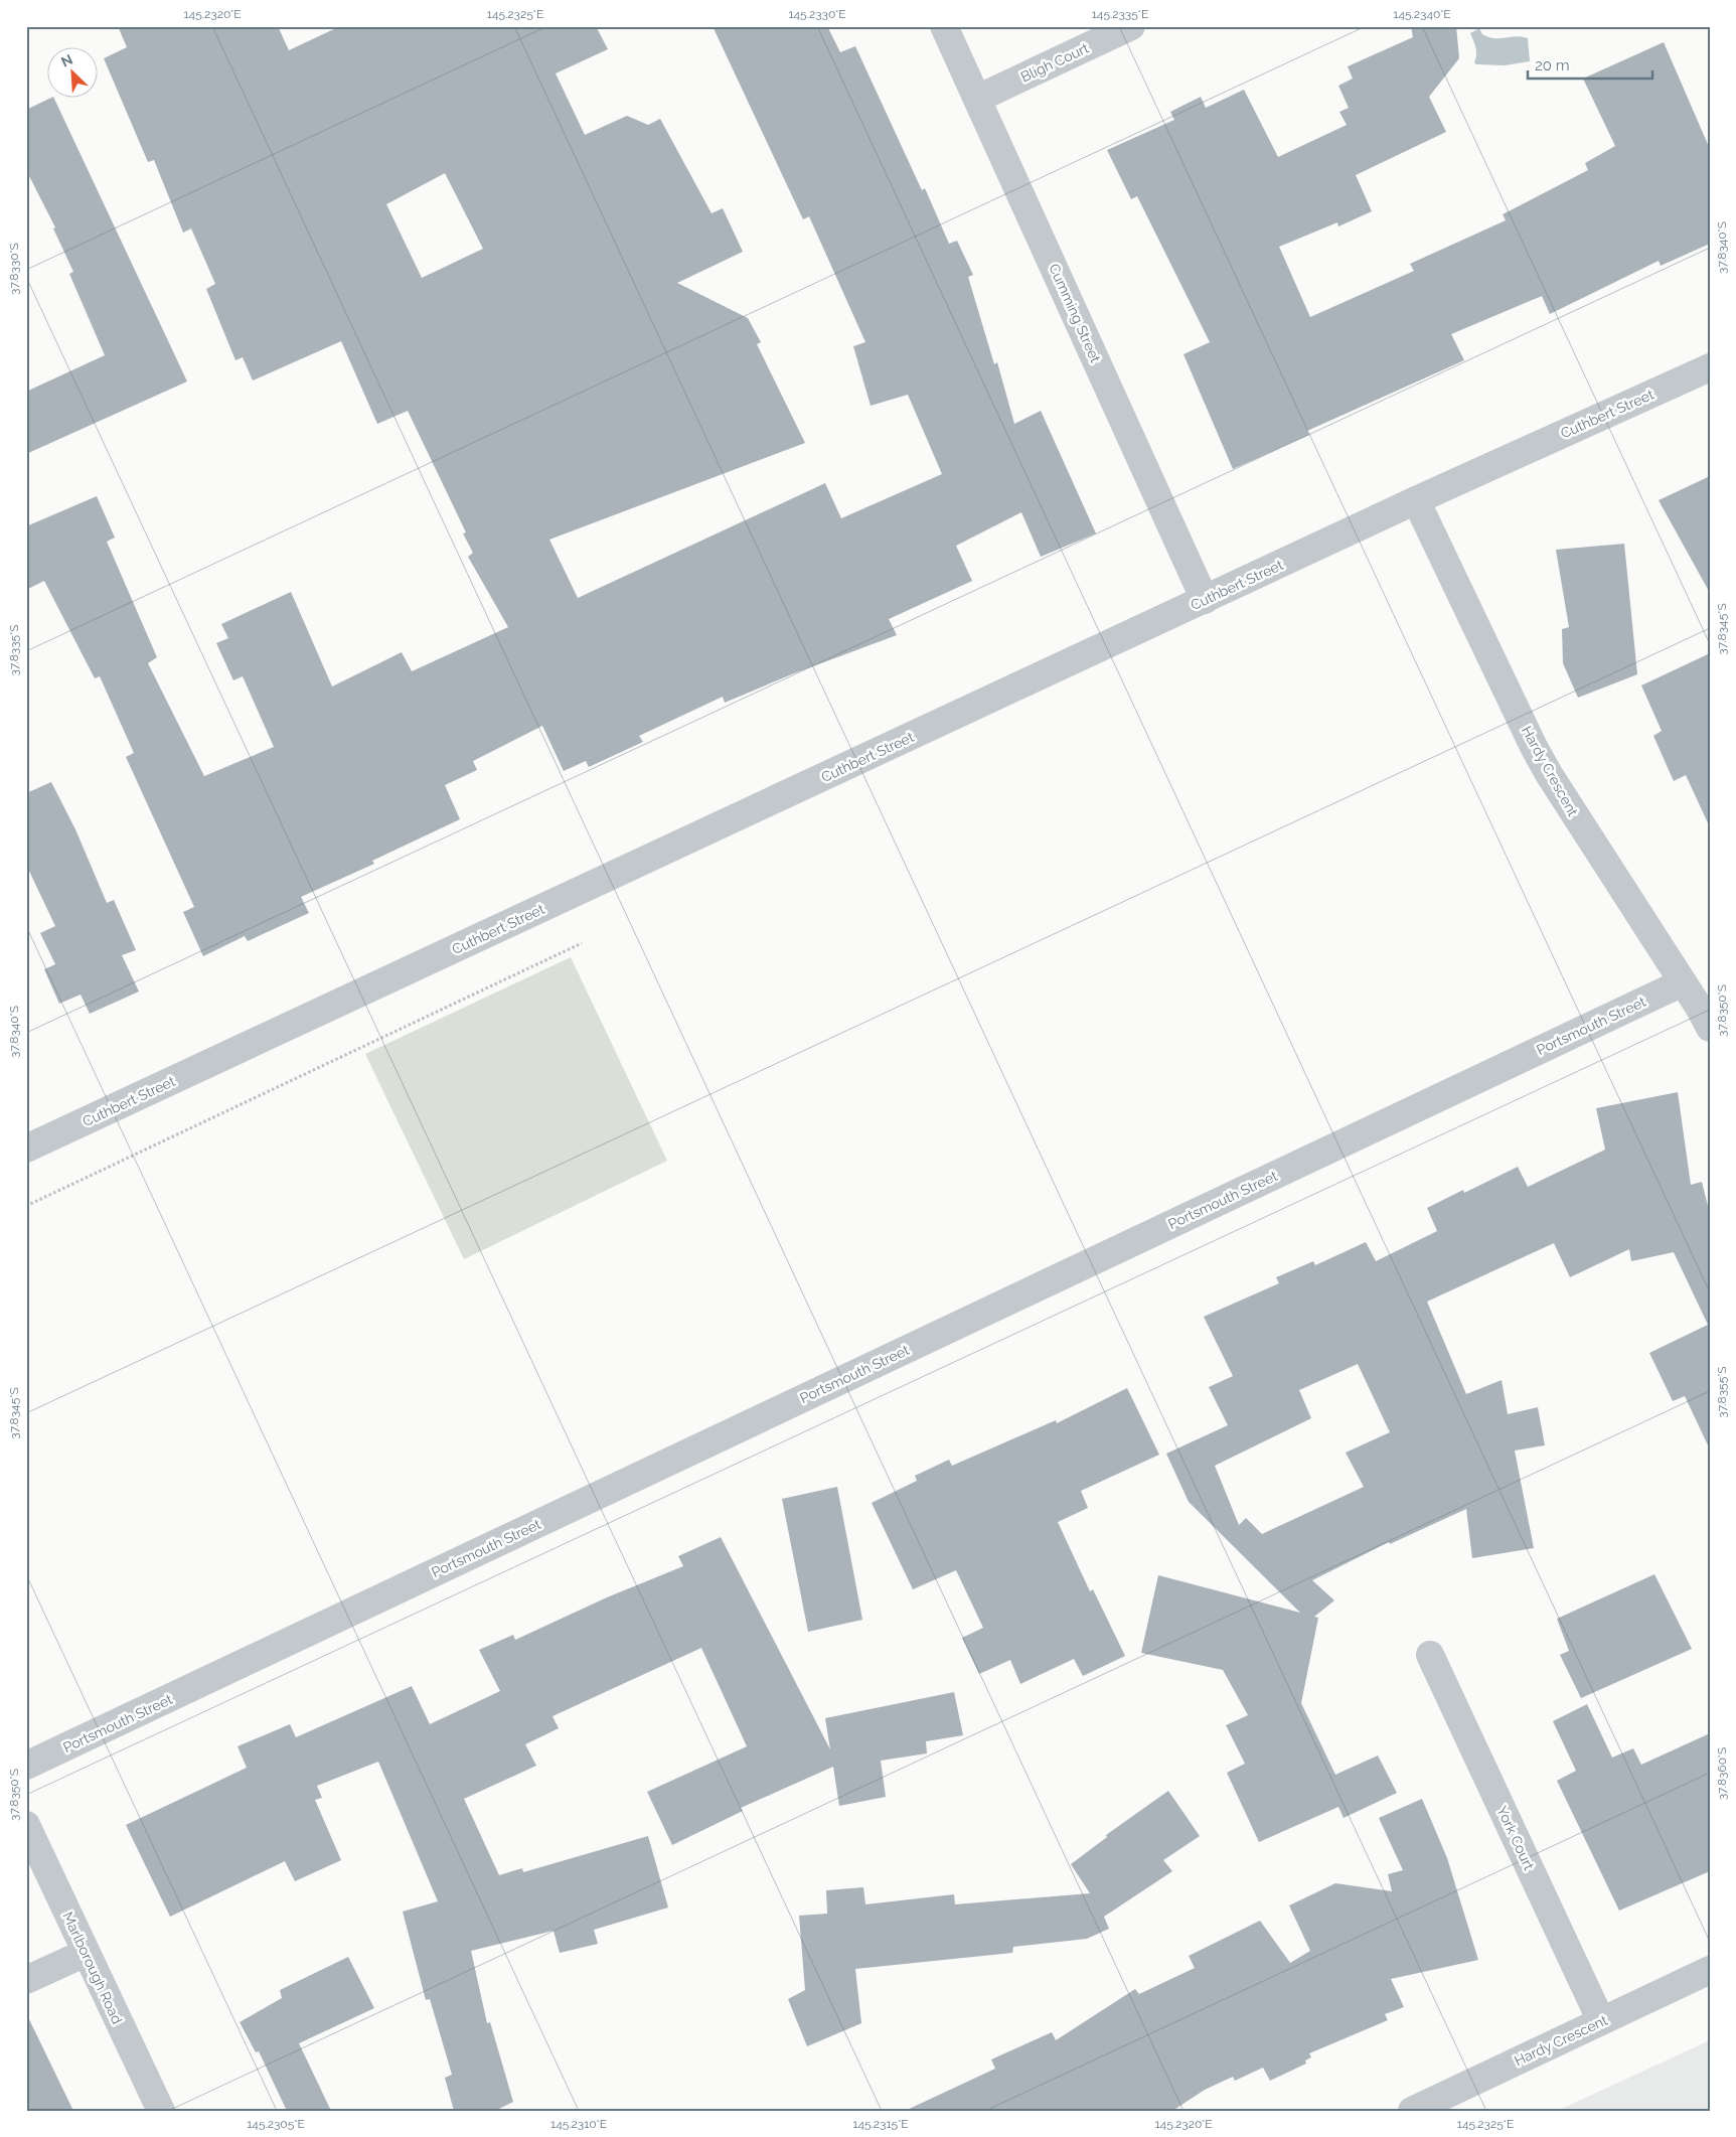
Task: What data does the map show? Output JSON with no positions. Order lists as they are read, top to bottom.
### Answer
{
  "streets": {
    "street": [
      "Bligh Court",
      "Cumming Street",
      "Cuthbert Street",
      "Hardy Crescent",
      "Portsmouth Street",
      "York Court",
      "Marlborough Road"
    ]
  },
  "crossings": [
    ["Bligh Court", "Cumming Street"],
    ["Cumming Street", "Cuthbert Street"],
    ["Cuthbert Street", "Hardy Crescent"],
    ["Hardy Crescent", "Portsmouth Street"],
    ["Hardy Crescent", "York Court"]
  ],
  "scale_bar": "20 m",
  "north": "top left",
  "coordinates": [
    "145.2320°E",
    "145.2325°E",
    "145.2330°E",
    "145.2335°E",
    "145.2340°E",
    "37.8340°S",
    "37.8330°S",
    "37.8345°S",
    "37.8335°S",
    "37.8350°S",
    "37.8355°S",
    "37.8360°S",
    "145.2305°E",
    "145.2310°E",
    "145.2315°E"
  ]
}
